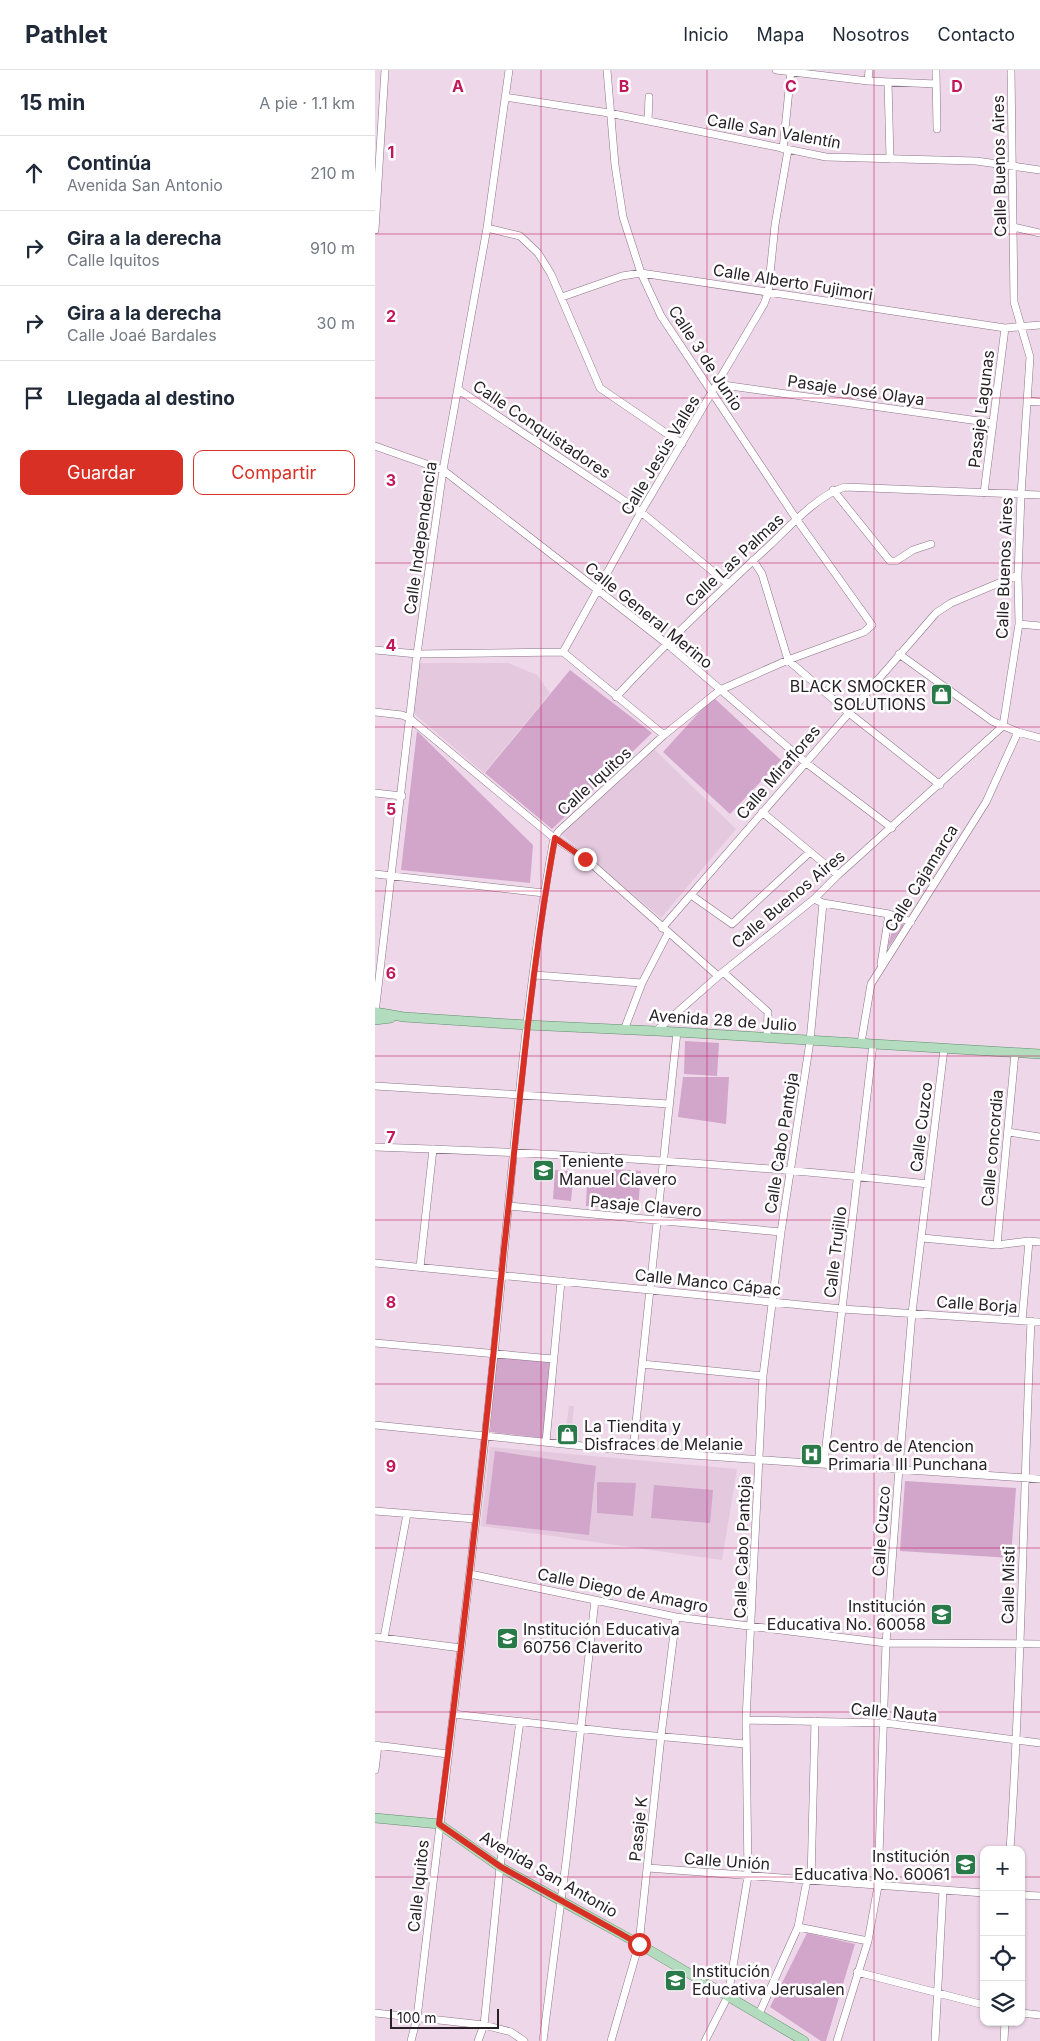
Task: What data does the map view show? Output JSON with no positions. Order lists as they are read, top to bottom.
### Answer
{
  "streets": {
    "main road": ["Avenida 28 de Julio", "Avenida San Antonio"],
    "street": [
      "Calle San Valentín",
      "Calle Buenos Aires",
      "Calle Alberto Fujimori",
      "Calle 3 de Junio",
      "Pasaje José Olaya",
      "Pasaje Lagunas",
      "Calle Conquistadores",
      "Calle Jesús Valles",
      "Calle Independencia",
      "Calle Las Palmas",
      "Calle General Merino",
      "Calle Miraflores",
      "Calle Iquitos",
      "Calle Cajamarca",
      "Calle Cuzco",
      "Calle Cabo Pantoja",
      "Calle concordia",
      "Pasaje Clavero",
      "Calle Trujillo",
      "Calle Manco Cápac",
      "Calle Borja",
      "Calle Misti",
      "Calle Diego de Amagro",
      "Calle Nauta",
      "Pasaje K",
      "Calle Unión"
    ]
  },
  "crossings": [
    ["Calle San Valentín", "Calle Buenos Aires"],
    ["Calle San Valentín", "Calle 3 de Junio"],
    ["Calle San Valentín", "Calle Jesús Valles"],
    ["Calle San Valentín", "Calle Independencia"],
    ["Calle Buenos Aires", "Calle Alberto Fujimori"],
    ["Calle Buenos Aires", "Calle General Merino"],
    ["Calle Buenos Aires", "Calle Miraflores"],
    ["Calle Buenos Aires", "Avenida 28 de Julio"],
    ["Calle Alberto Fujimori", "Calle 3 de Junio"],
    ["Calle Alberto Fujimori", "Pasaje Lagunas"],
    ["Calle Alberto Fujimori", "Calle Jesús Valles"],
    ["Calle 3 de Junio", "Calle Jesús Valles"],
    ["Calle 3 de Junio", "Calle Las Palmas"],
    ["Calle 3 de Junio", "Calle Iquitos"],
    ["Pasaje José Olaya", "Pasaje Lagunas"],
    ["Pasaje José Olaya", "Calle Jesús Valles"],
    ["Calle Conquistadores", "Calle Jesús Valles"],
    ["Calle Conquistadores", "Calle Independencia"],
    ["Calle Conquistadores", "Calle Las Palmas"],
    ["Calle Jesús Valles", "Calle General Merino"],
    ["Calle Independencia", "Calle General Merino"],
    ["Calle Independencia", "Avenida 28 de Julio"],
    ["Calle Las Palmas", "Calle General Merino"],
    ["Calle General Merino", "Calle Miraflores"],
    ["Calle General Merino", "Calle Iquitos"],
    ["Calle Miraflores", "Avenida 28 de Julio"],
    ["Calle Iquitos", "Avenida 28 de Julio"],
    ["Calle Iquitos", "Pasaje Clavero"],
    ["Calle Iquitos", "Calle Manco Cápac"],
    ["Calle Iquitos", "Calle Diego de Amagro"],
    ["Calle Iquitos", "Avenida San Antonio"],
    ["Calle Cajamarca", "Avenida 28 de Julio"],
    ["Avenida 28 de Julio", "Calle Cuzco"],
    ["Avenida 28 de Julio", "Calle Cabo Pantoja"],
    ["Avenida 28 de Julio", "Calle concordia"],
    ["Avenida 28 de Julio", "Calle Trujillo"],
    ["Calle Cuzco", "Calle Manco Cápac"],
    ["Calle Cuzco", "Calle Borja"],
    ["Calle Cuzco", "Calle Diego de Amagro"],
    ["Calle Cuzco", "Calle Nauta"],
    ["Calle Cuzco", "Calle Unión"],
    ["Calle Cabo Pantoja", "Pasaje Clavero"],
    ["Calle Cabo Pantoja", "Calle Manco Cápac"],
    ["Calle Cabo Pantoja", "Calle Diego de Amagro"],
    ["Calle Cabo Pantoja", "Calle Nauta"],
    ["Calle Cabo Pantoja", "Calle Unión"],
    ["Calle Cabo Pantoja", "Avenida San Antonio"],
    ["Calle Trujillo", "Calle Manco Cápac"],
    ["Calle Manco Cápac", "Calle Borja"],
    ["Calle Borja", "Calle Misti"],
    ["Calle Misti", "Calle Diego de Amagro"],
    ["Calle Misti", "Calle Nauta"],
    ["Calle Diego de Amagro", "Pasaje K"],
    ["Pasaje K", "Calle Unión"],
    ["Pasaje K", "Avenida San Antonio"]
  ],
  "places": {
    "shop": ["BLACK SMOCKER SOLUTIONS", "La Tiendita y Disfraces de Melanie"],
    "school or university": [
      "Teniente Manuel Clavero",
      "Institución Educativa No. 60058",
      "Institución Educativa 60756 Claverito",
      "Institución Educativa No. 60061",
      "Institución Educativa Jerusalen"
    ],
    "hospital": ["Centro de Atencion Primaria III Punchana"]
  },
  "scale_bar": "100 m",
  "page": {
    "header": "Pathlet",
    "nav": [
      "Inicio",
      "Mapa",
      "Nosotros",
      "Contacto"
    ],
    "heading": ["15 min", "A pie · 1.1 km"],
    "list": [
      ["Continúa", "Avenida San Antonio", "210 m"],
      ["Gira a la derecha", "Calle Iquitos", "910 m"],
      ["Gira a la derecha", "Calle Joaé Bardales", "30 m"],
      "Llegada al destino"
    ],
    "buttons": ["Guardar", "Compartir"],
    "map_buttons": ["+", "−"],
    "scale": "100 m"
  },
  "grid": {
    "columns": [
      "A",
      "B",
      "C",
      "D"
    ],
    "rows": [
      "1",
      "2",
      "3",
      "4",
      "5",
      "6",
      "7",
      "8",
      "9"
    ]
  }
}
